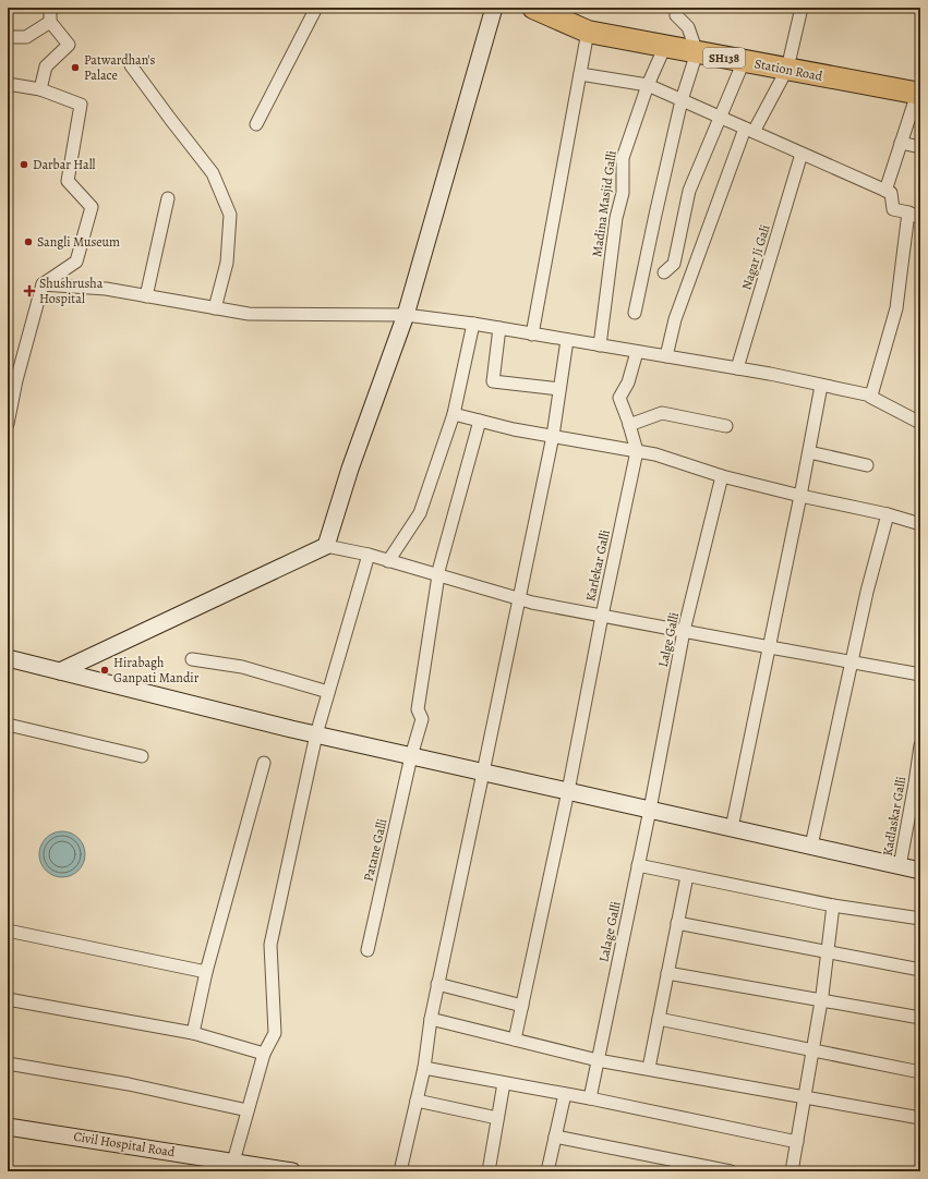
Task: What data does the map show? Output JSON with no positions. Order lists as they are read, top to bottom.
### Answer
{
  "streets": {
    "highway": ["SH138", "Station Road"],
    "street": [
      "Madina Masjid Galli",
      "Nagar Ji Gali",
      "Karlekar Galli",
      "Lalge Galli",
      "Kadlaskar Galli",
      "Patane Galli",
      "Lalage Galli",
      "Civil Hospital Road"
    ]
  },
  "crossings": [
    ["Station Road", "Madina Masjid Galli"],
    ["Lalge Galli", "Lalage Galli"]
  ],
  "places": {
    "other": [
      "Patwardhan's Palace",
      "Darbar Hall",
      "Sangli Museum",
      "Hirabagh Ganpati Mandir"
    ],
    "health": ["Shushrusha Hospital"]
  }
}
